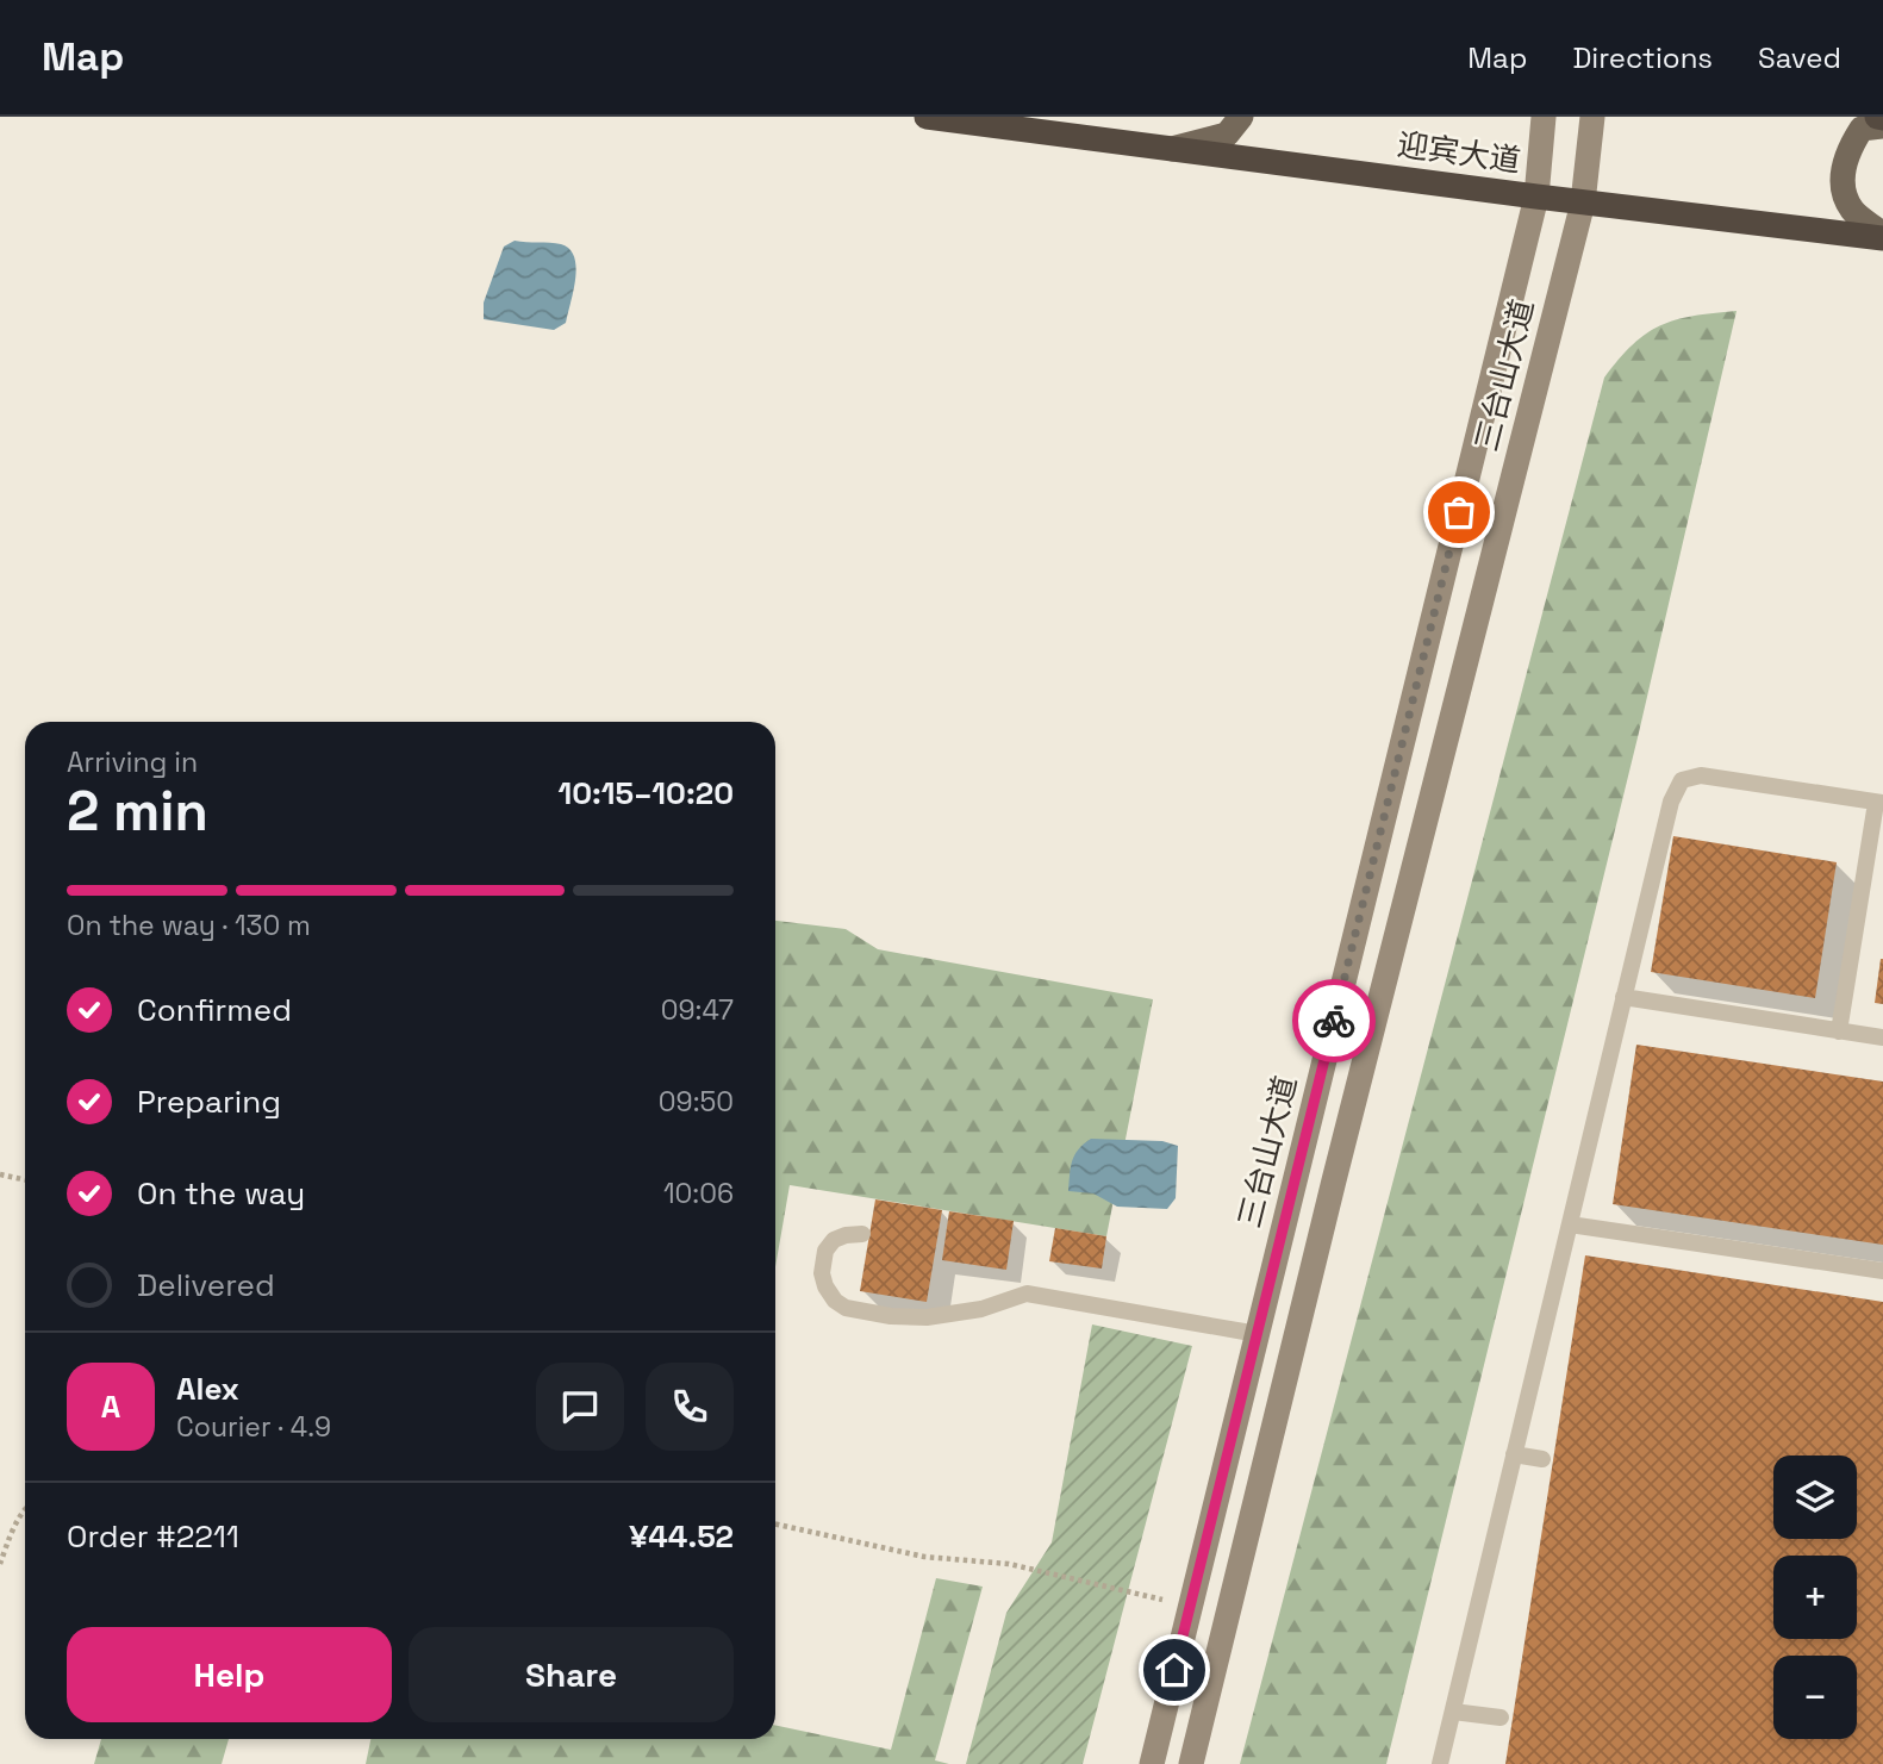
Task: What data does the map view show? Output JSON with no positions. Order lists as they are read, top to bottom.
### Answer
{
  "streets": {
    "highway": ["迎宾大道"],
    "main road": ["三台山大道"]
  },
  "crossings": [
    ["迎宾大道", "三台山大道"]
  ],
  "page": {
    "header": "Map",
    "nav": ["Map", "Directions", "Saved"],
    "heading": ["2 min", "Arriving in", "10:15–10:20"],
    "panel": [
      "Alex",
      "Courier · 4.9",
      "Order #2211",
      "¥44.52"
    ],
    "bar": "On the way · 130 m",
    "list": [
      ["Confirmed", "09:47"],
      ["Preparing", "09:50"],
      ["On the way", "10:06"],
      "Delivered"
    ],
    "round": "A",
    "map_buttons": ["+", "−"],
    "buttons": ["Help", "Share"]
  }
}
